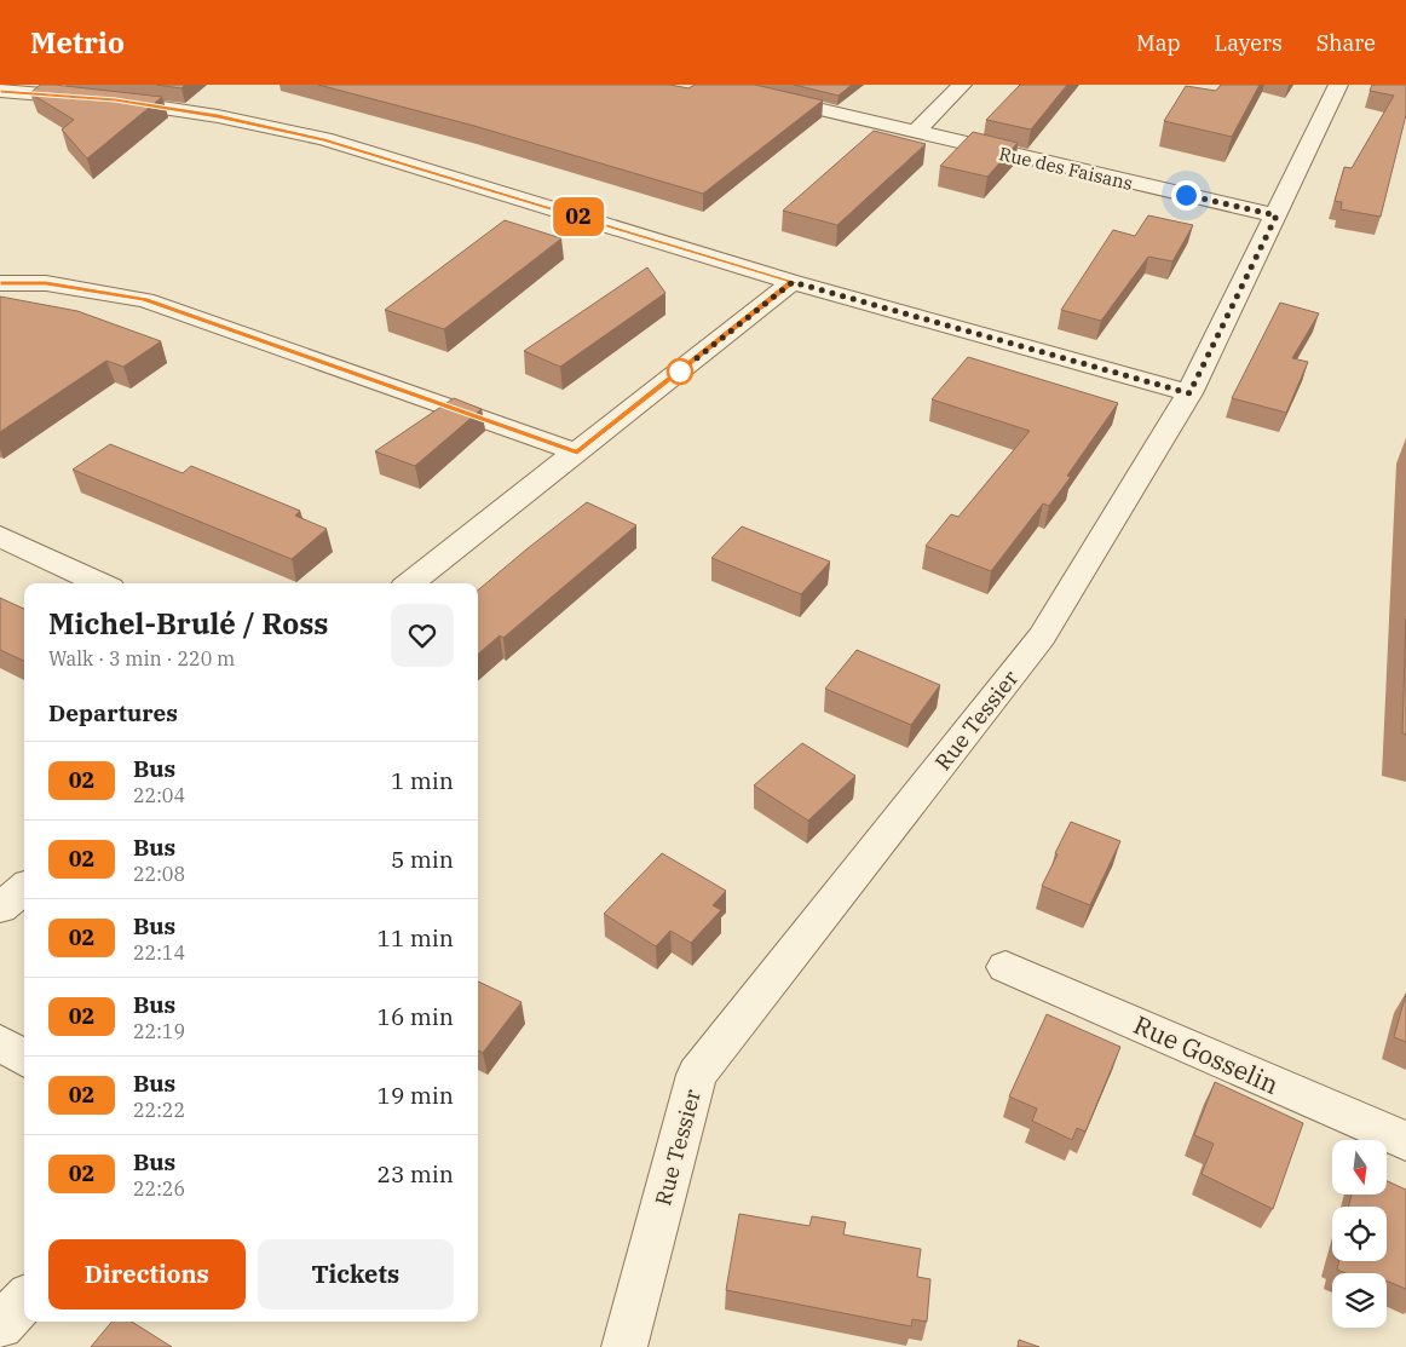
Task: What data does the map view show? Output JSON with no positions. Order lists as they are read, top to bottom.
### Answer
{
  "streets": {
    "street": ["Rue des Faisans", "Rue Tessier", "Rue Gosselin"]
  },
  "crossings": [
    ["Rue des Faisans", "Rue Tessier"]
  ],
  "lines": ["bus line 02"],
  "north": "bottom",
  "page": {
    "header": "Metrio",
    "nav": ["Map", "Layers", "Share"],
    "on_map": "02",
    "heading": [
      ["Michel-Brulé / Ross", "Walk · 3 min · 220 m"],
      "Departures"
    ],
    "list": [
      {
        "mark": "02",
        "name": "Bus",
        "note": "22:04",
        "value": "1 min"
      },
      {
        "mark": "02",
        "name": "Bus",
        "note": "22:08",
        "value": "5 min"
      },
      {
        "mark": "02",
        "name": "Bus",
        "note": "22:14",
        "value": "11 min"
      },
      {
        "mark": "02",
        "name": "Bus",
        "note": "22:19",
        "value": "16 min"
      },
      {
        "mark": "02",
        "name": "Bus",
        "note": "22:22",
        "value": "19 min"
      },
      {
        "mark": "02",
        "name": "Bus",
        "note": "22:26",
        "value": "23 min"
      }
    ],
    "buttons": ["Directions", "Tickets"]
  }
}
